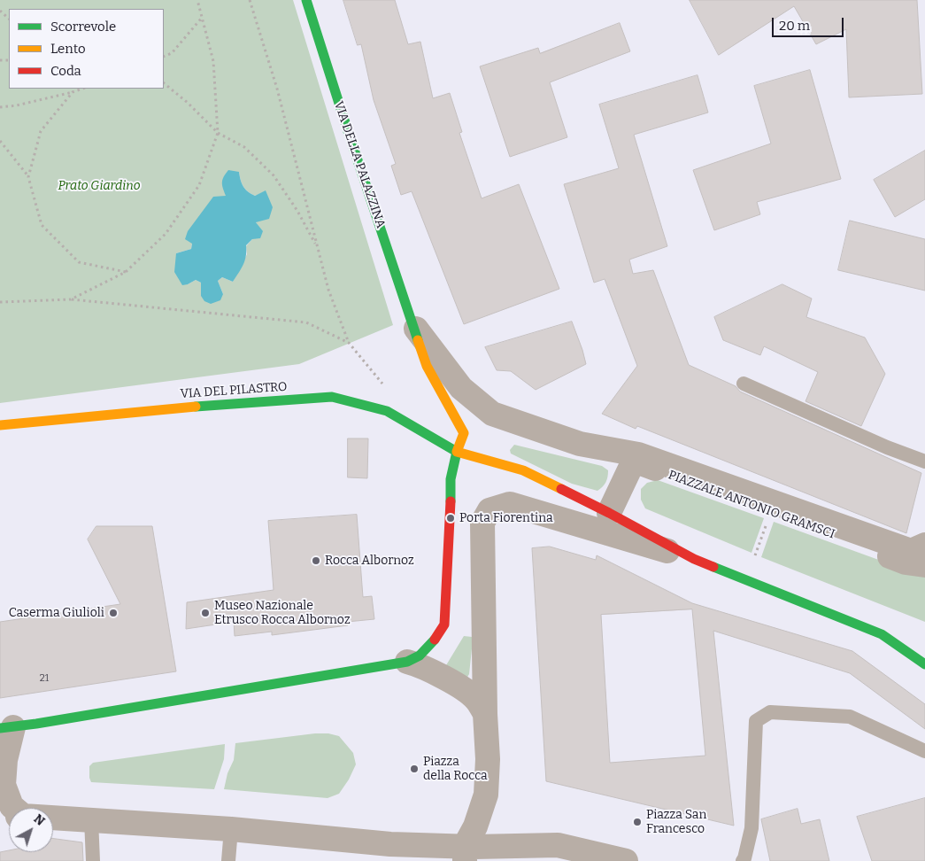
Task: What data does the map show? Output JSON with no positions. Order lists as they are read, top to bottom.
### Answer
{
  "streets": {
    "street": ["VIA DELLA PALAZZINA", "VIA DEL PILASTRO", "PIAZZALE ANTONIO GRAMSCI"]
  },
  "crossings": [
    ["VIA DELLA PALAZZINA", "VIA DEL PILASTRO"],
    ["VIA DELLA PALAZZINA", "PIAZZALE ANTONIO GRAMSCI"]
  ],
  "parks": ["Prato Giardino"],
  "places": [
    "Porta Fiorentina",
    "Rocca Albornoz",
    "Caserma Giulioli",
    "Museo Nazionale Etrusco Rocca Albornoz",
    "Piazza della Rocca",
    "Piazza San Francesco"
  ],
  "house_numbers": ["21"],
  "legend": ["Scorrevole", "Lento", "Coda"],
  "scale_bar": "20 m",
  "north": "top right"
}
